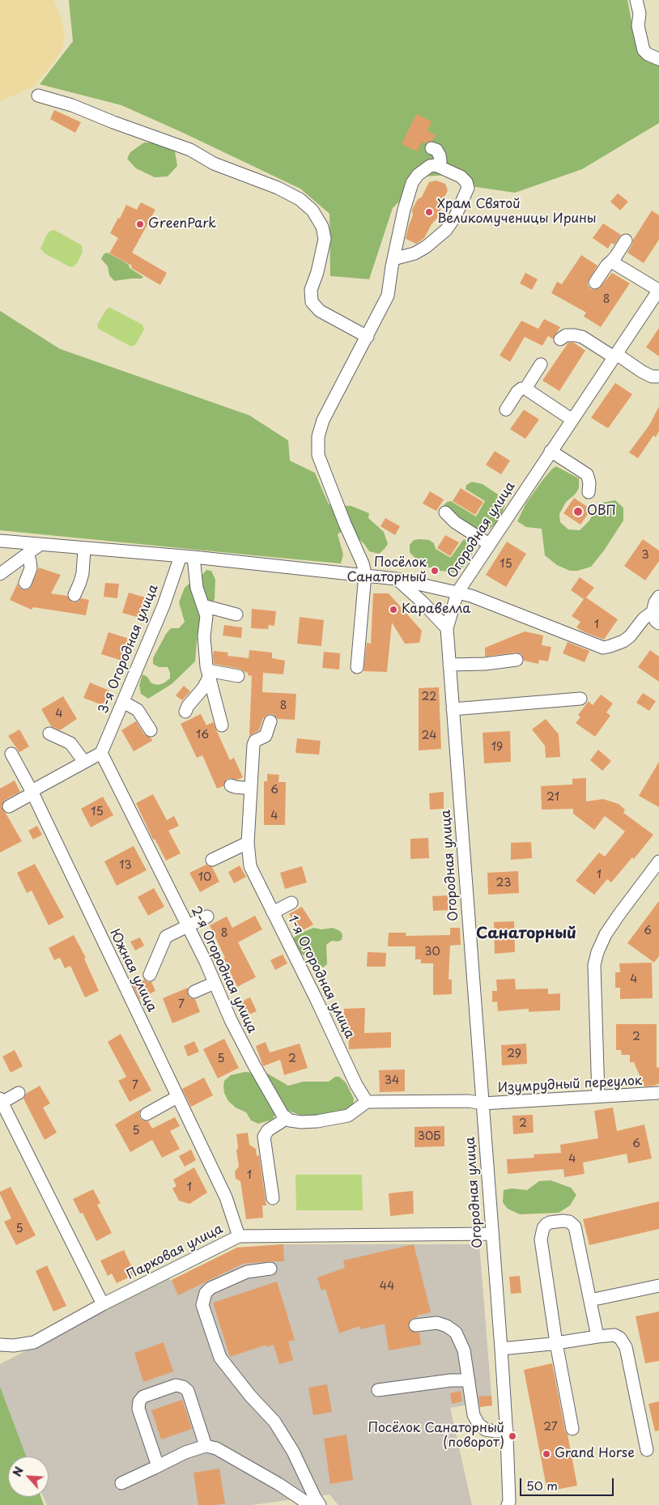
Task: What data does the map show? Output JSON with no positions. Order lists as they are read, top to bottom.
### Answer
{
  "streets": {
    "street": [
      "Огородная улица",
      "3-я Огородная улица",
      "2-я Огородная улица",
      "Южная улица",
      "1-я Огородная улица",
      "Изумрудный переулок",
      "Парковая улица"
    ]
  },
  "crossings": [
    ["Огородная улица", "Изумрудный переулок"],
    ["Огородная улица", "Парковая улица"],
    ["3-я Огородная улица", "2-я Огородная улица"],
    ["Южная улица", "Парковая улица"]
  ],
  "districts": ["Санаторный"],
  "places": [
    "Храм Святой Великомученицы Ирины",
    "GreenPark",
    "ОВП",
    "Посёлок Санаторный",
    "Каравелла",
    "Посёлок Санаторный (поворот)",
    "Grand Horse"
  ],
  "house_numbers": [
    "8",
    "3",
    "15",
    "1",
    "22",
    "8",
    "4",
    "16",
    "24",
    "19",
    "6",
    "21",
    "15",
    "4",
    "13",
    "1",
    "10",
    "23",
    "6",
    "8",
    "30",
    "4",
    "7",
    "2",
    "29",
    "5",
    "2",
    "34",
    "7",
    "2",
    "5",
    "30Б",
    "6",
    "4",
    "1",
    "1",
    "5",
    "44",
    "27"
  ],
  "scale_bar": "50 m",
  "north": "top left"
}
